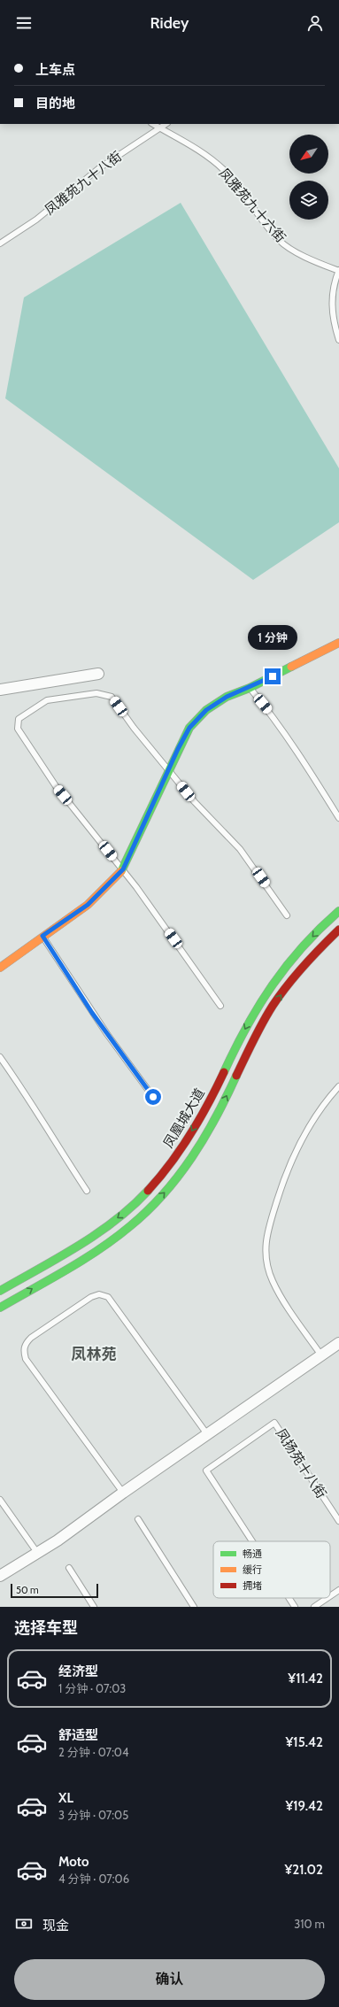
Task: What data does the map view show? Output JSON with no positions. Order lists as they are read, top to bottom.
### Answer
{
  "streets": {
    "main road": ["凤凰城大道"],
    "lane": ["凤雅苑九十八街", "凤雅苑九十六街", "凤扬苑十八街"]
  },
  "crossings": [
    ["凤雅苑九十八街", "凤雅苑九十六街"]
  ],
  "districts": ["凤林苑"],
  "legend": ["畅通", "缓行", "拥堵"],
  "scale_bar": "50 m",
  "north": "bottom left",
  "page": {
    "header": "Ridey",
    "banner": ["上车点", "目的地"],
    "bubble": "1 分钟",
    "scale": "50 m",
    "heading": "选择车型",
    "list": [
      {
        "name": "经济型",
        "note": "1 分钟 · 07:03",
        "value": "¥11.42"
      },
      {
        "name": "舒适型",
        "note": "2 分钟 · 07:04",
        "value": "¥15.42"
      },
      {
        "name": "XL",
        "note": "3 分钟 · 07:05",
        "value": "¥19.42"
      },
      {
        "name": "Moto",
        "note": "4 分钟 · 07:06",
        "value": "¥21.02"
      }
    ],
    "pay": ["现金", "310 m"],
    "buttons": "确认"
  }
}
